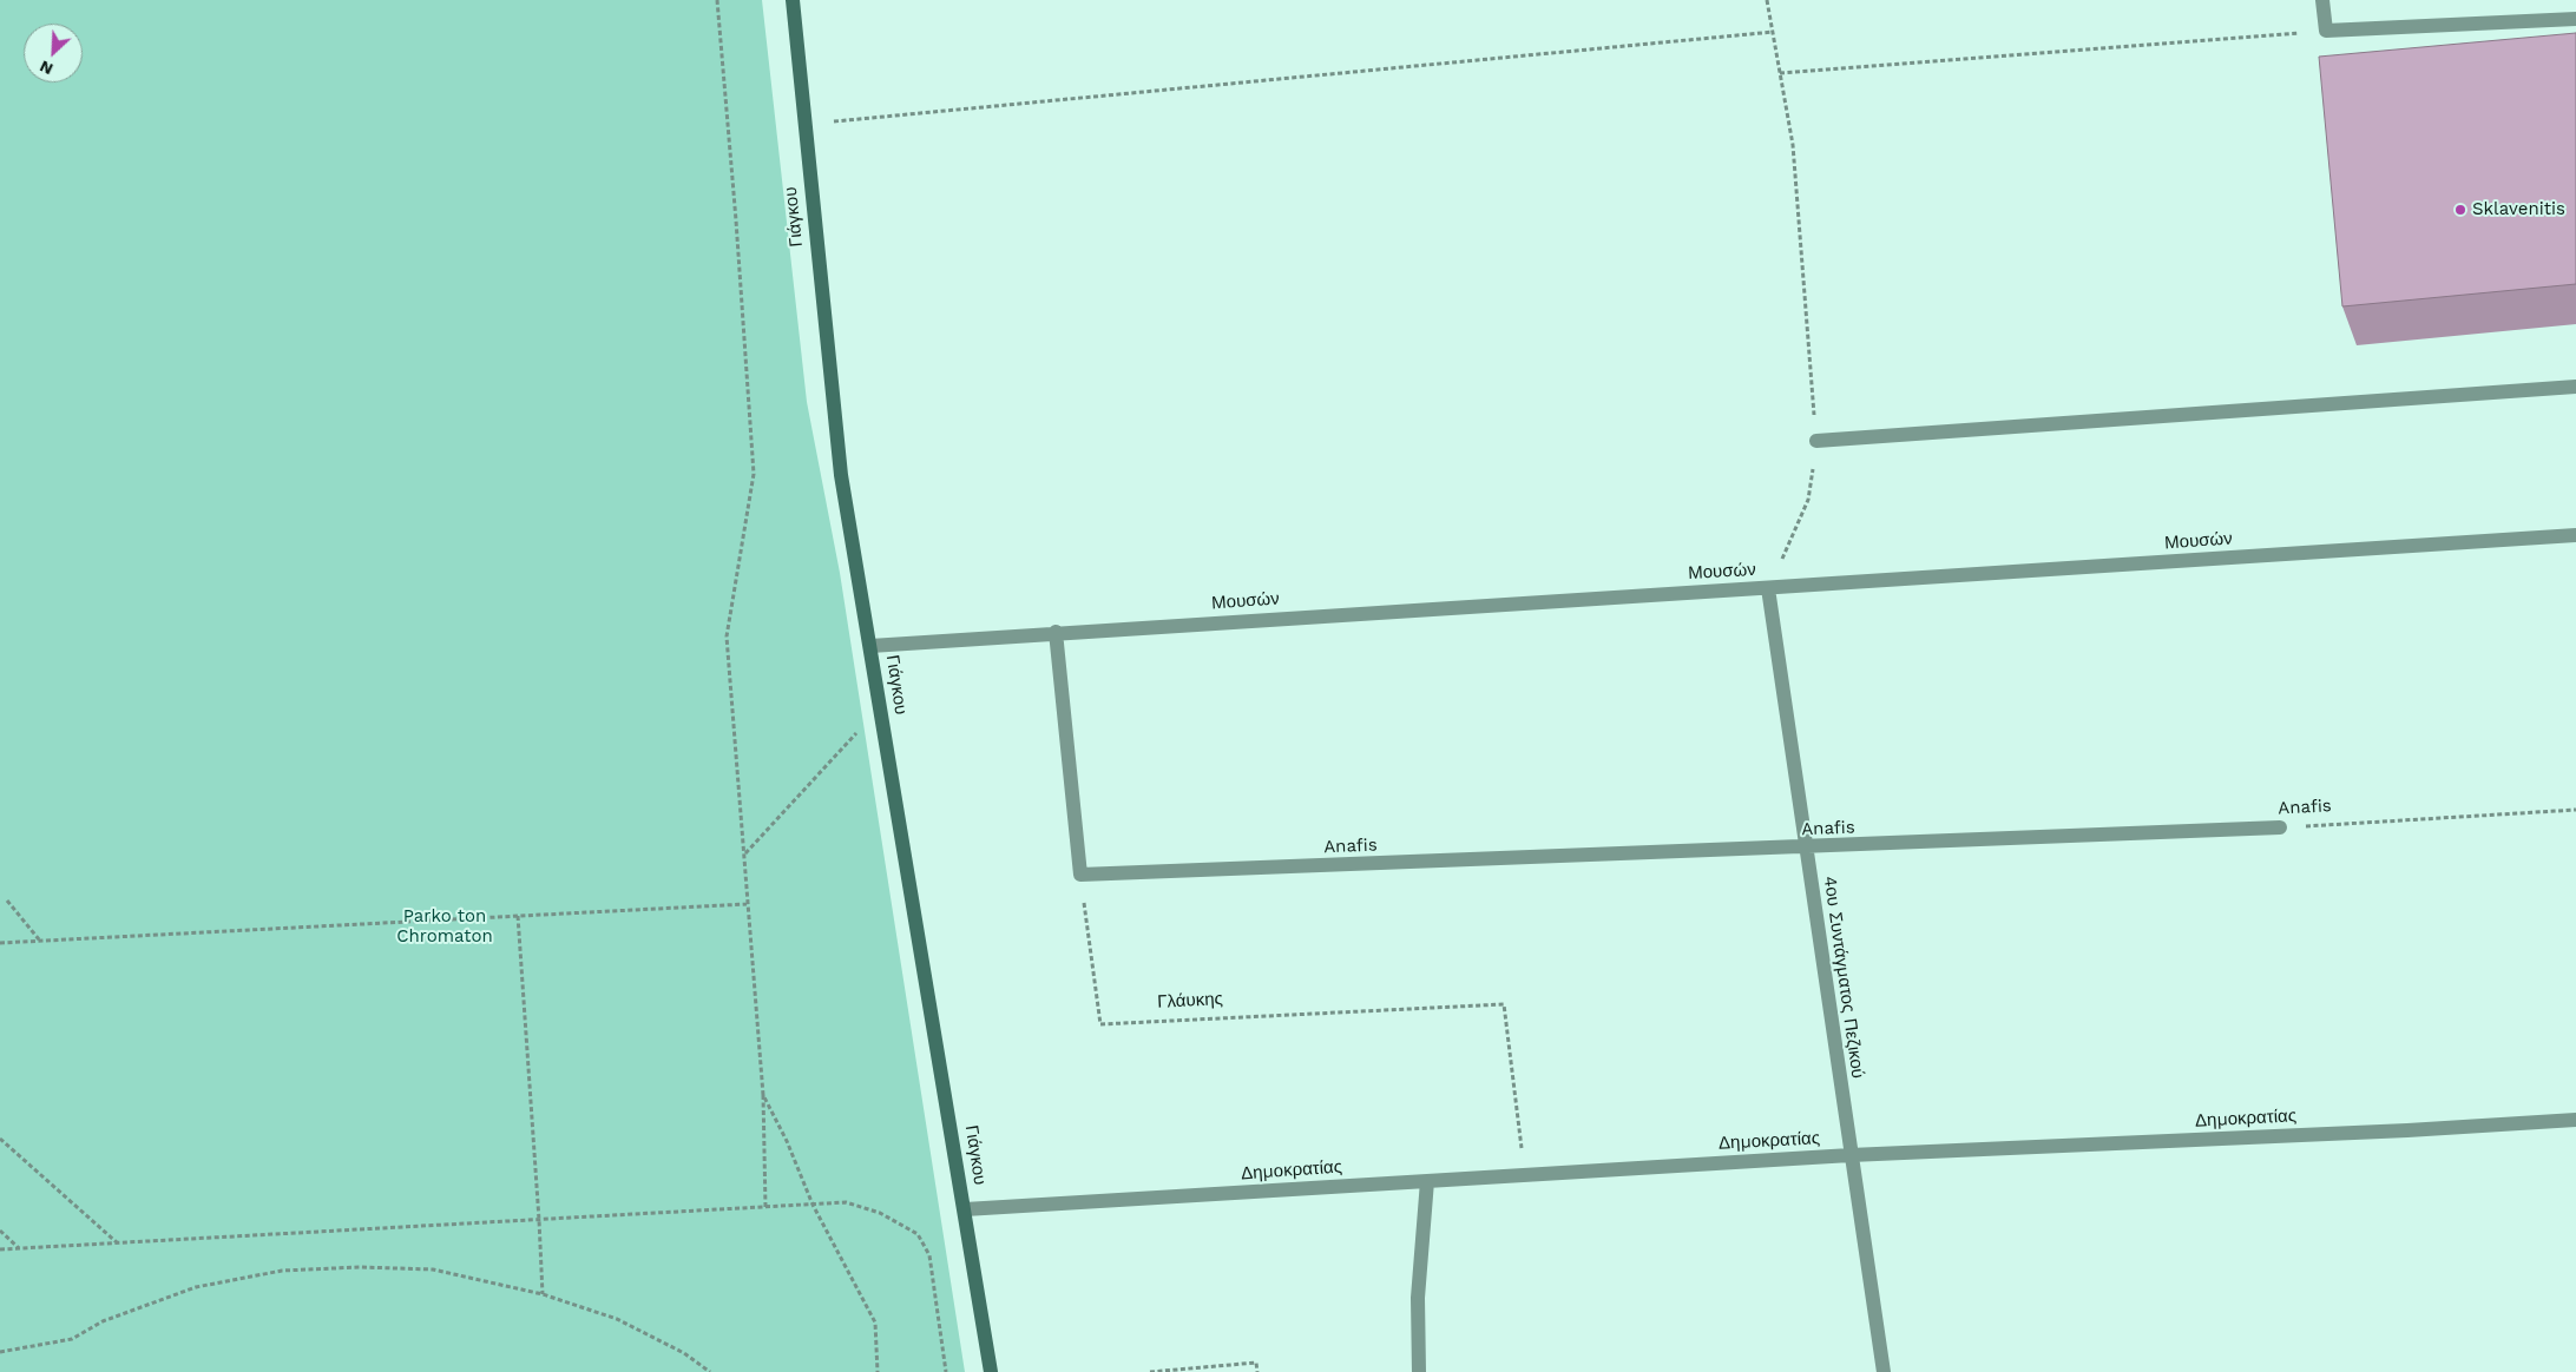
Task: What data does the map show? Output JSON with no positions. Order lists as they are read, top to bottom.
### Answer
{
  "streets": {
    "street": [
      "Γιάγκου",
      "Μουσών",
      "Anafis",
      "4ου Συντάγματος Πεζικού",
      "Δημοκρατίας"
    ],
    "path": ["Γλάυκης"]
  },
  "crossings": [
    ["Γιάγκου", "Μουσών"],
    ["Γιάγκου", "Δημοκρατίας"],
    ["Μουσών", "4ου Συντάγματος Πεζικού"],
    ["Anafis", "4ου Συντάγματος Πεζικού"],
    ["Anafis", "Γλάυκης"],
    ["4ου Συντάγματος Πεζικού", "Δημοκρατίας"],
    ["Γλάυκης", "Δημοκρατίας"]
  ],
  "parks": ["Parko ton Chromaton"],
  "places": ["Sklavenitis"],
  "north": "bottom left"
}
